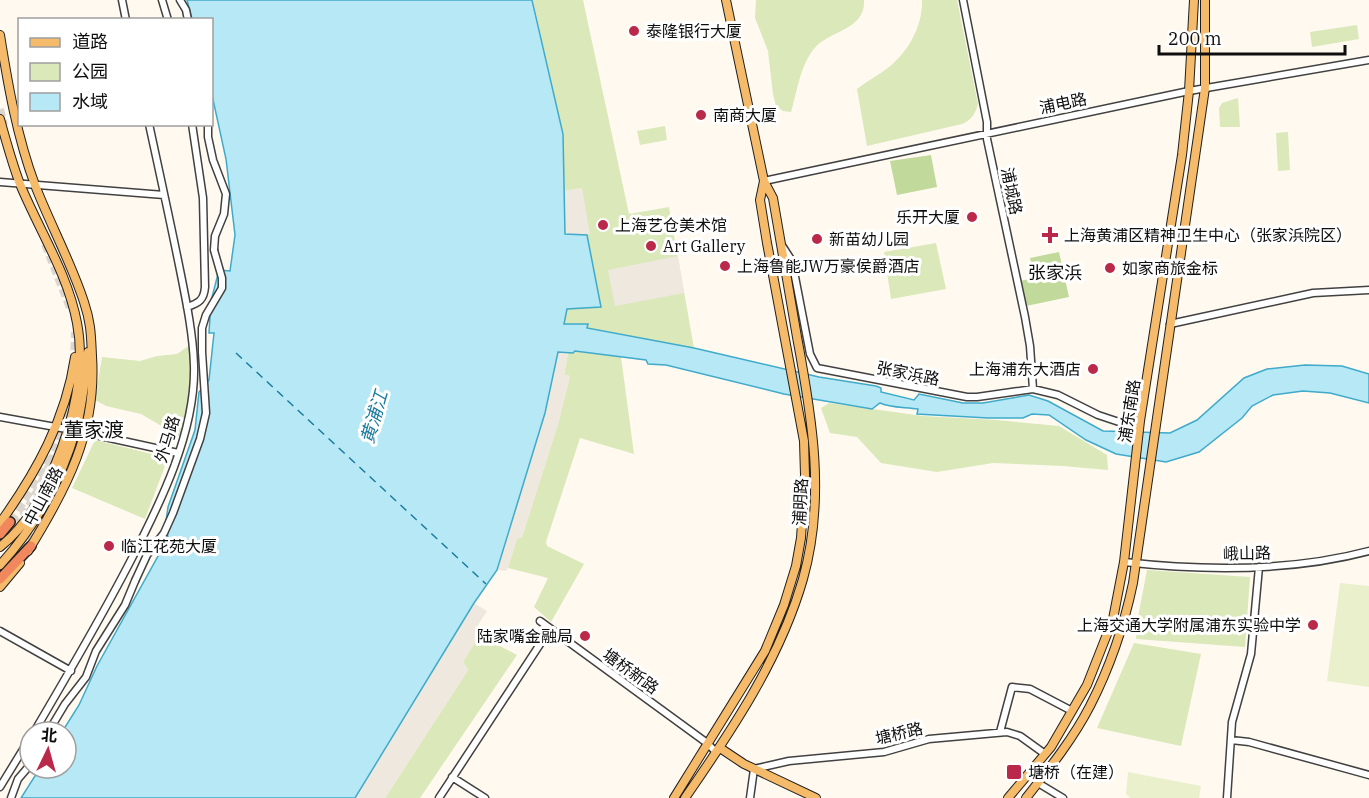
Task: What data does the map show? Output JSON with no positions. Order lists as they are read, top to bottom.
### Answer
{
  "streets": {
    "main road": [
      "浦东南路",
      "中山南路",
      "浦明路",
      "塘桥新路"
    ],
    "street": [
      "浦电路",
      "浦城路",
      "张家浜路",
      "外马路",
      "峨山路",
      "塘桥路"
    ]
  },
  "crossings": [
    ["浦电路", "浦城路"],
    ["浦电路", "浦东南路"],
    ["浦电路", "浦明路"],
    ["浦城路", "张家浜路"],
    ["张家浜路", "浦明路"],
    ["浦东南路", "峨山路"],
    ["浦东南路", "塘桥路"],
    ["浦明路", "塘桥新路"],
    ["塘桥新路", "塘桥路"]
  ],
  "districts": ["张家浜", "董家渡"],
  "water": ["黄浦江"],
  "places": {
    "other": [
      "泰隆银行大厦",
      "南商大厦",
      "乐开大厦",
      "上海艺仓美术馆",
      "新苗幼儿园",
      "Art Gallery",
      "上海鲁能JW万豪侯爵酒店",
      "如家商旅金标",
      "上海浦东大酒店",
      "临江花苑大厦",
      "上海交通大学附属浦东实验中学",
      "陆家嘴金融局"
    ],
    "health": ["上海黄浦区精神卫生中心（张家浜院区）"],
    "transit": ["塘桥（在建）"]
  },
  "legend": ["道路", "公园", "水域"],
  "scale_bar": "200 m",
  "north": "top"
}
